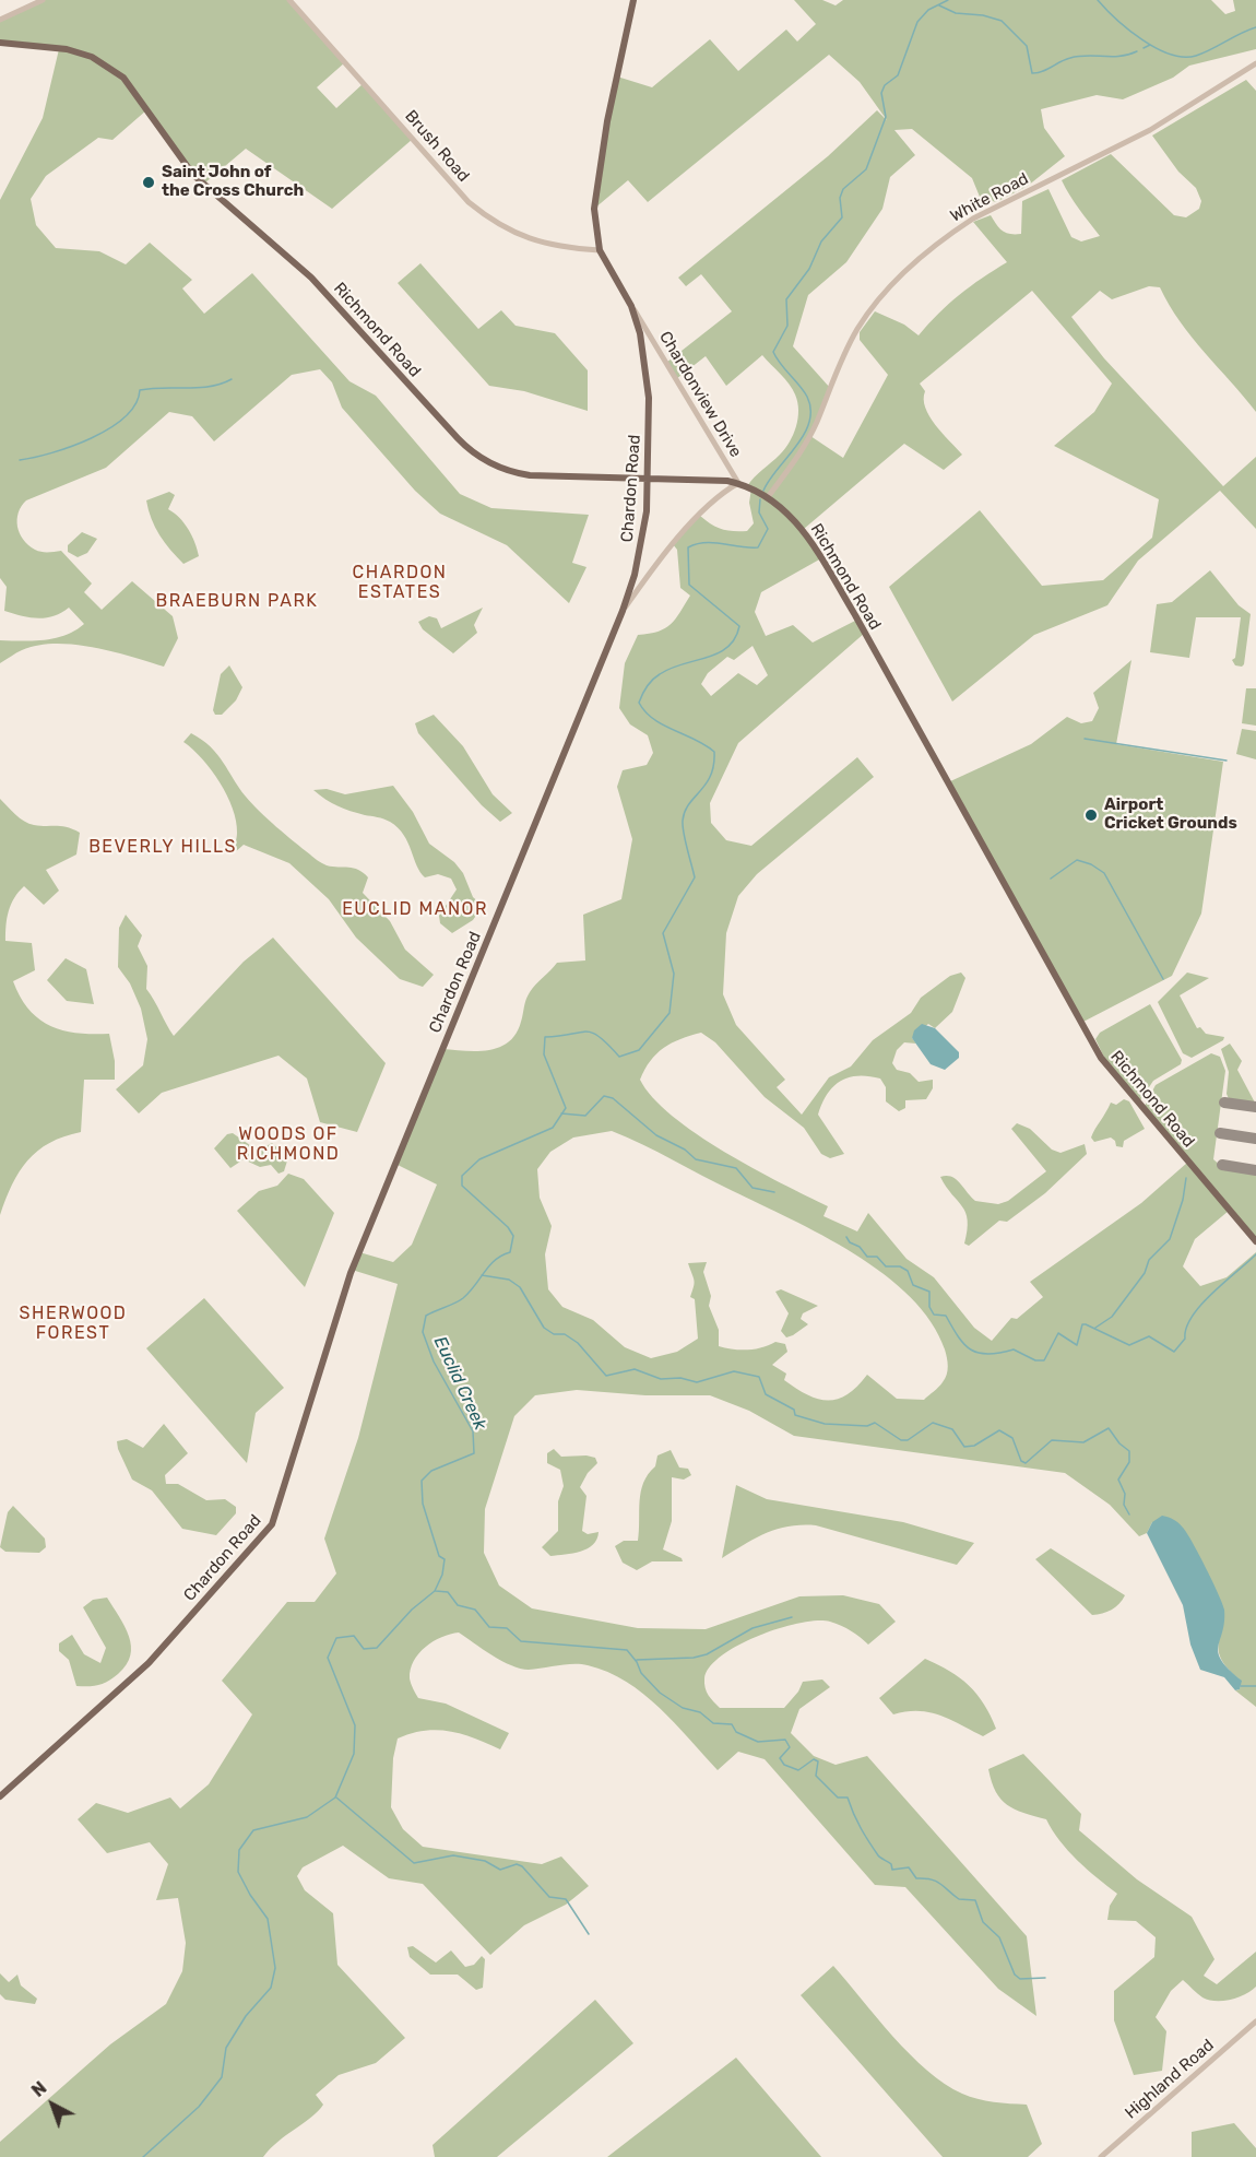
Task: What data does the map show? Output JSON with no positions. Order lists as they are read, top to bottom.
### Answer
{
  "streets": {
    "main road": ["Richmond Road", "Chardon Road"],
    "street": [
      "Brush Road",
      "White Road",
      "Chardonview Drive",
      "Highland Road"
    ]
  },
  "crossings": [
    ["Brush Road", "Chardon Road"],
    ["White Road", "Richmond Road"],
    ["Richmond Road", "Chardonview Drive"],
    ["Richmond Road", "Chardon Road"],
    ["Chardonview Drive", "Chardon Road"]
  ],
  "districts": [
    "CHARDON ESTATES",
    "BRAEBURN PARK",
    "BEVERLY HILLS",
    "EUCLID MANOR",
    "WOODS OF RICHMOND",
    "SHERWOOD FOREST"
  ],
  "water": ["Euclid Creek"],
  "places": ["Saint John of the Cross Church", "Airport Cricket Grounds"],
  "north": "top left"
}
